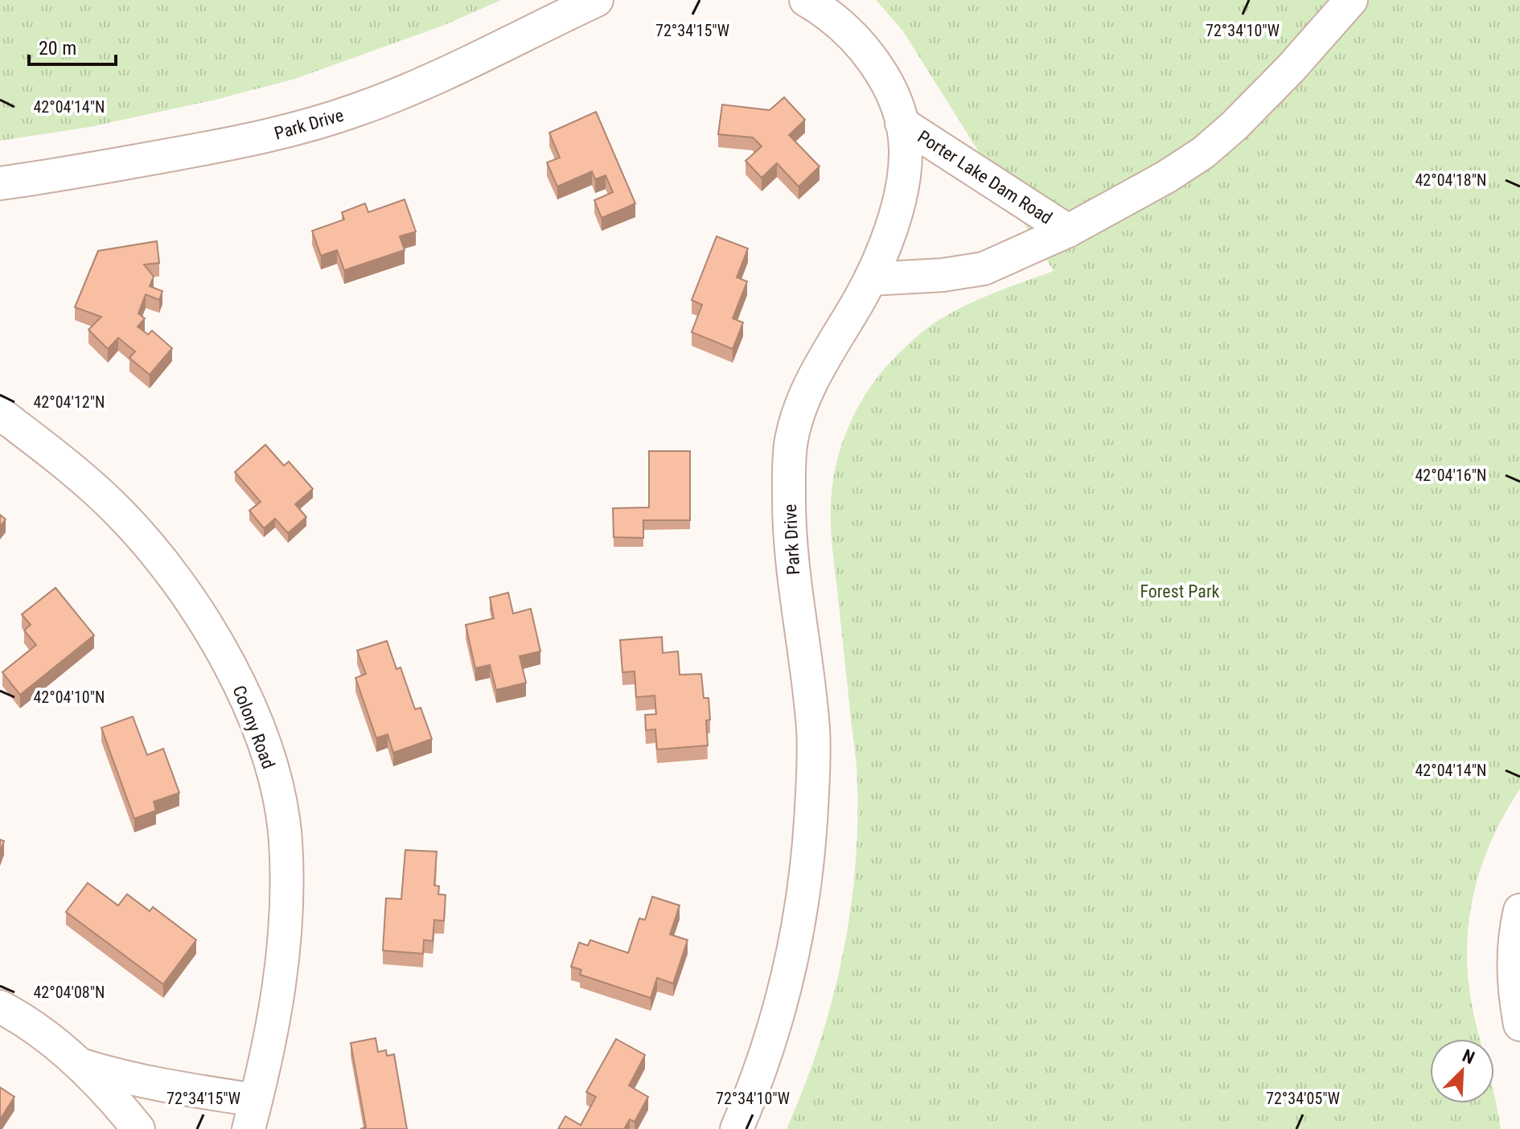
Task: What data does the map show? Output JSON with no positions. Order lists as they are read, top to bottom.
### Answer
{
  "streets": {
    "street": ["Park Drive", "Porter Lake Dam Road", "Colony Road"]
  },
  "crossings": [
    ["Park Drive", "Porter Lake Dam Road"]
  ],
  "parks": ["Forest Park"],
  "scale_bar": "20 m",
  "north": "top right",
  "coordinates": [
    "72°34'15\"W",
    "72°34'10\"W",
    "42°04'14\"N",
    "42°04'18\"N",
    "42°04'12\"N",
    "42°04'16\"N",
    "42°04'10\"N",
    "42°04'08\"N",
    "72°34'05\"W"
  ]
}
